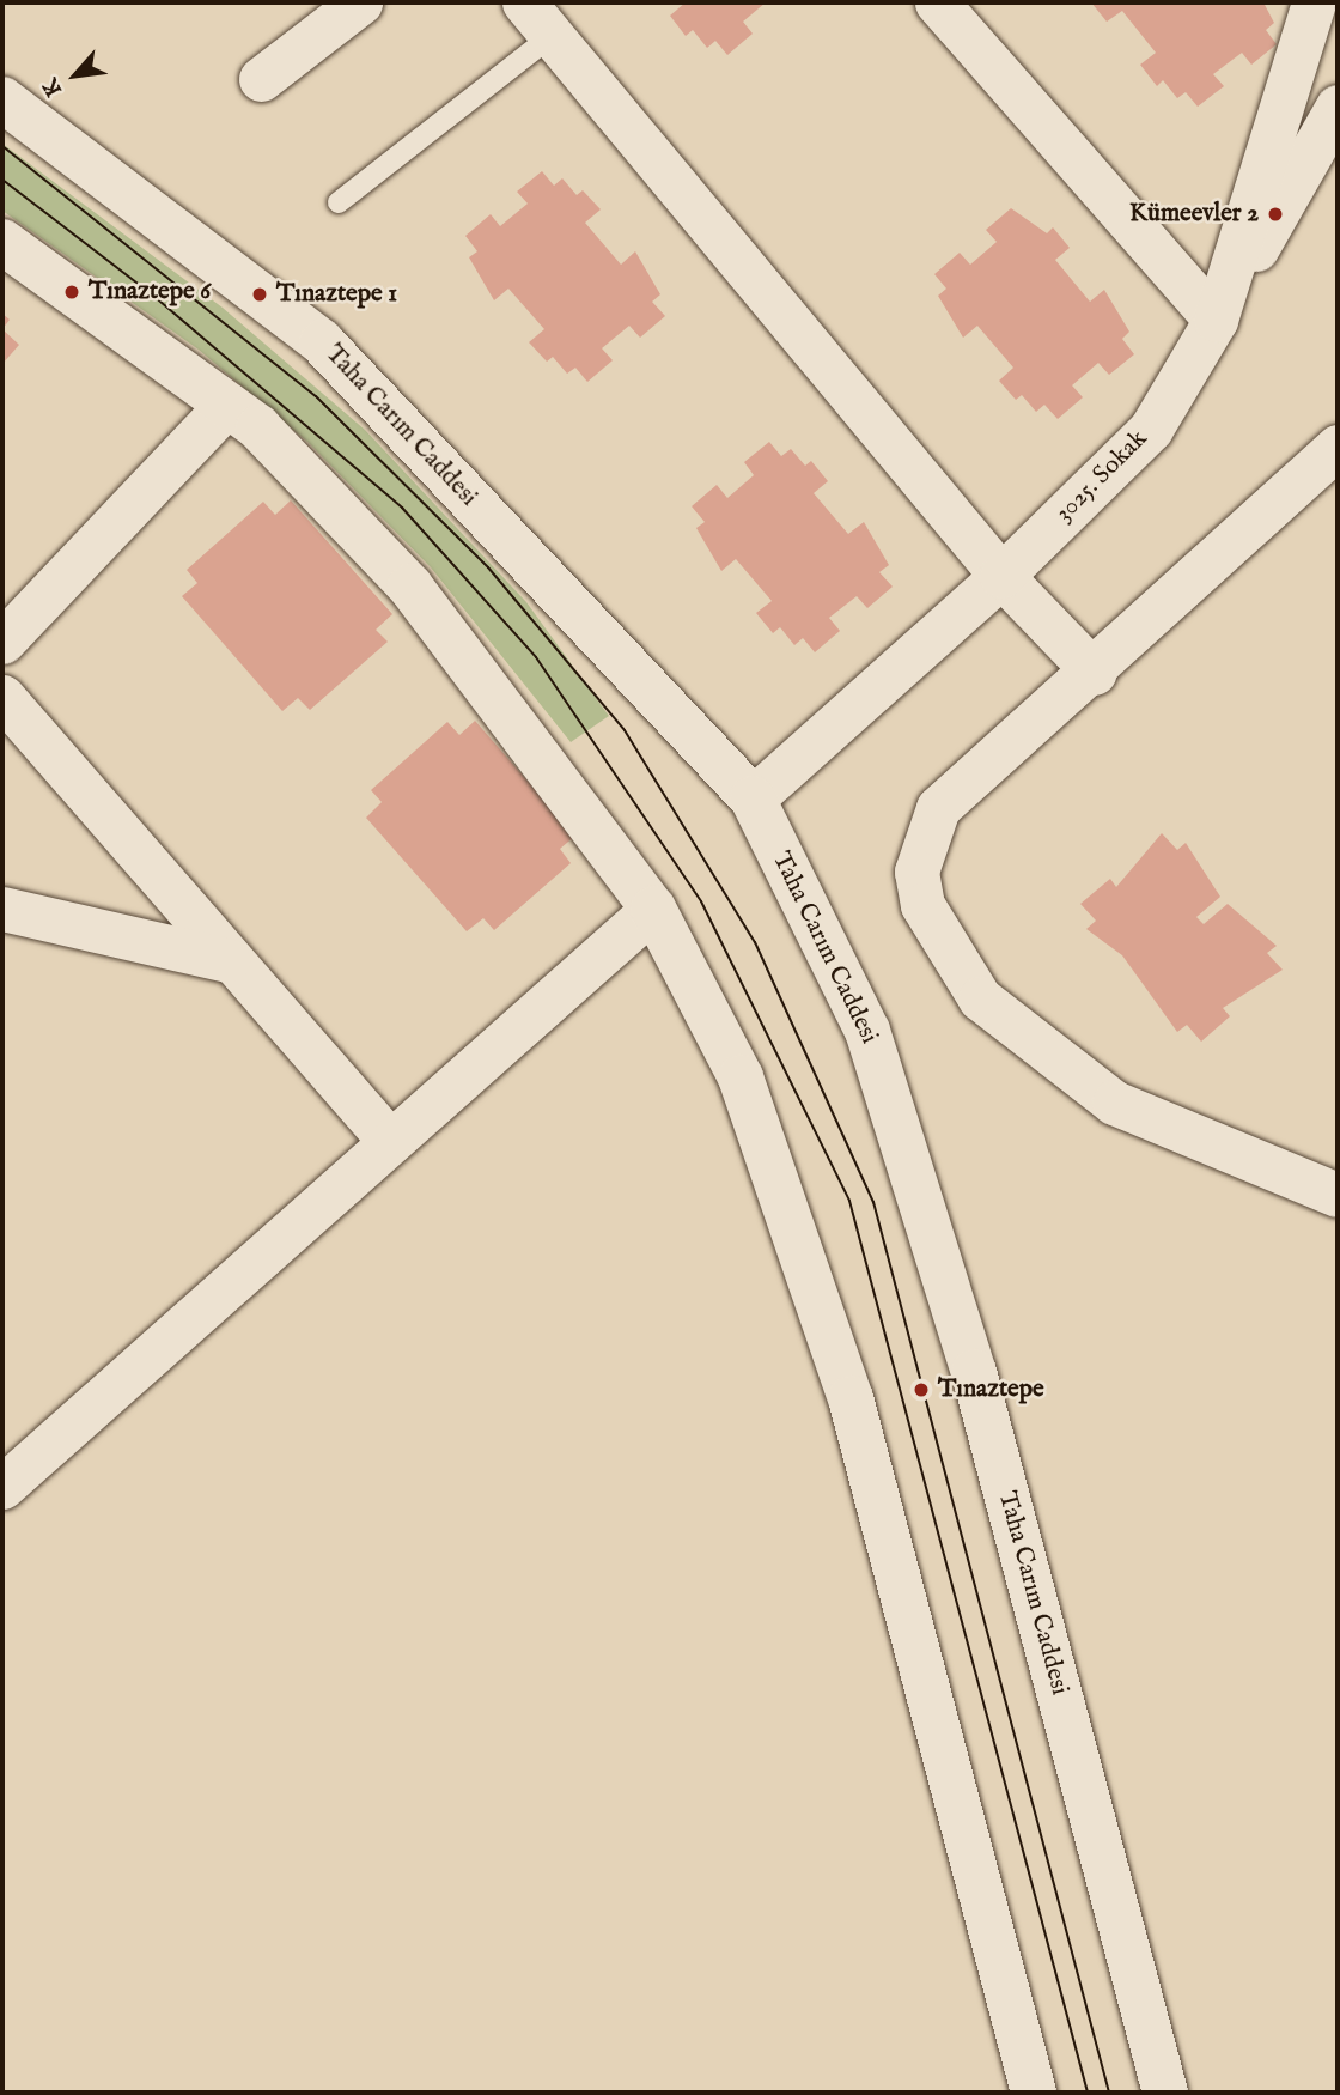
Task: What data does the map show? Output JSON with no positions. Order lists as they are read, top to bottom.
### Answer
{
  "streets": {
    "main road": ["Taha Carım Caddesi"],
    "street": ["3025. Sokak"]
  },
  "crossings": [
    ["Taha Carım Caddesi", "3025. Sokak"]
  ],
  "places": [
    "Kümeevler 2",
    "Tınaztepe 6",
    "Tınaztepe 1",
    "Tınaztepe"
  ],
  "north": "bottom left"
}
